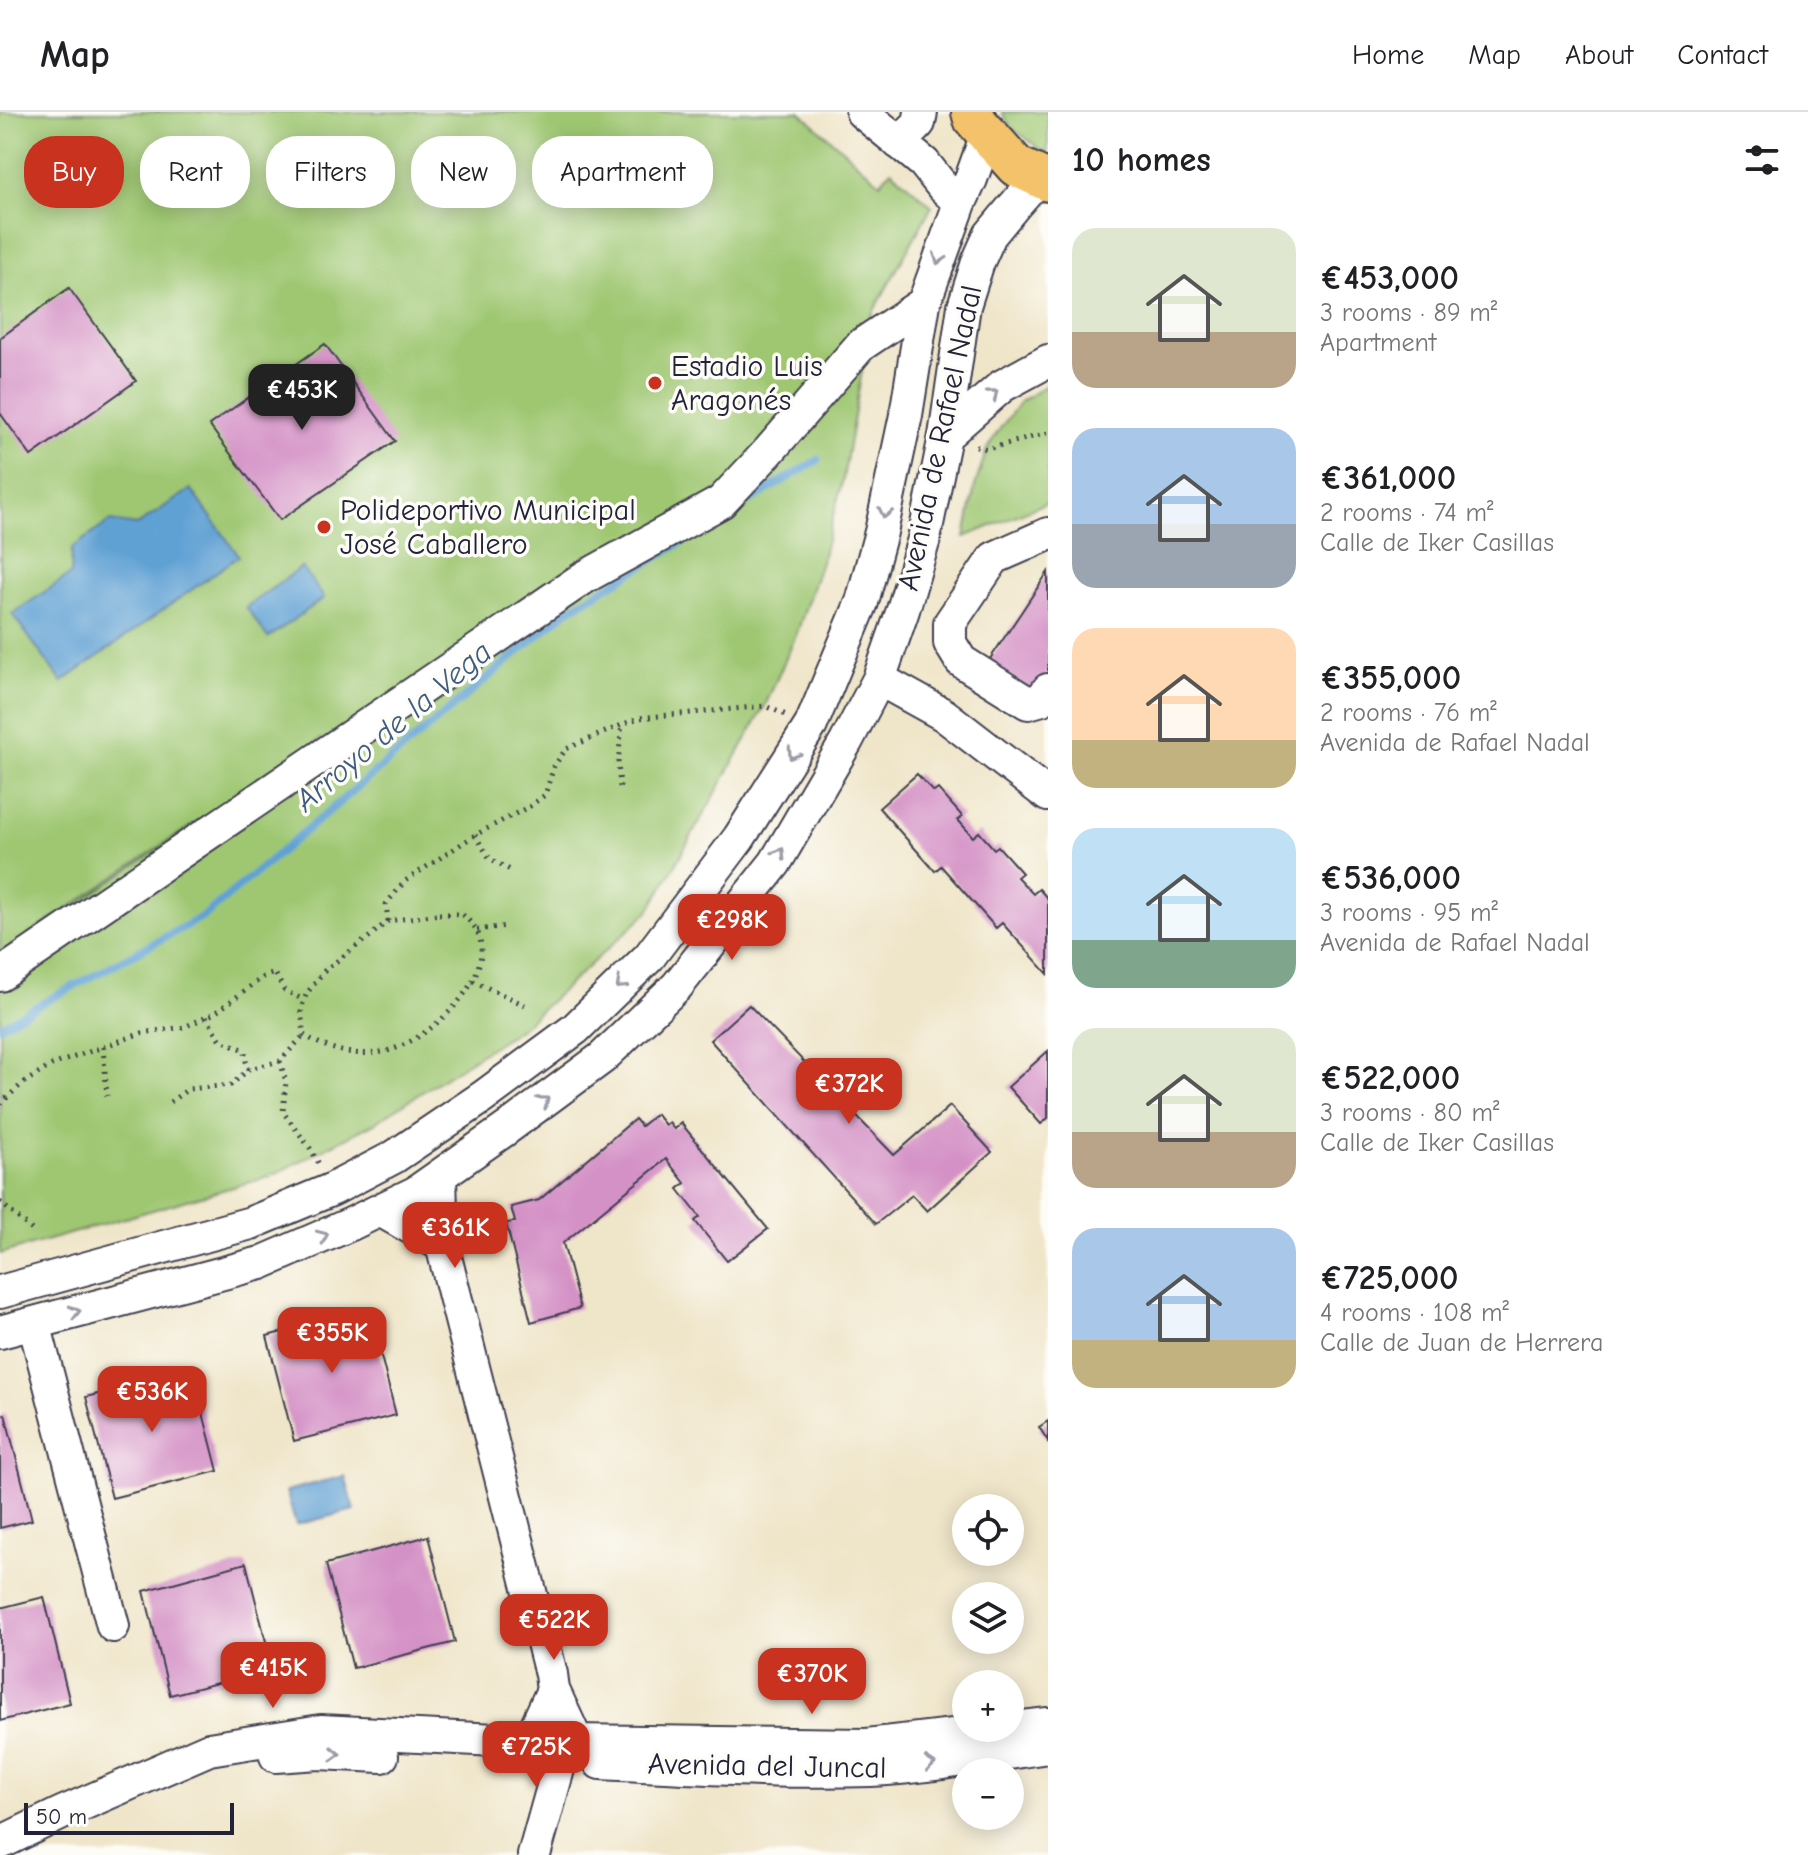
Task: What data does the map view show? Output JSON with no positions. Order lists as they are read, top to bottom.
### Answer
{
  "streets": {
    "street": ["Avenida de Rafael Nadal", "Avenida del Juncal"]
  },
  "water": ["Arroyo de la Vega"],
  "places": ["Estadio Luis Aragonés", "Polideportivo Municipal José Caballero"],
  "scale_bar": "50 m",
  "page": {
    "header": "Map",
    "nav": [
      "Home",
      "Map",
      "About",
      "Contact"
    ],
    "heading": "10 homes",
    "chip": [
      "Buy",
      "Rent",
      "Filters",
      "New",
      "Apartment"
    ],
    "list": [
      {
        "name": "€453,000",
        "note": "3 rooms · 89 m² · Apartment"
      },
      {
        "name": "€361,000",
        "note": "2 rooms · 74 m² · Calle de Iker Casillas"
      },
      {
        "name": "€355,000",
        "note": "2 rooms · 76 m² · Avenida de Rafael Nadal"
      },
      {
        "name": "€536,000",
        "note": "3 rooms · 95 m² · Avenida de Rafael Nadal"
      },
      {
        "name": "€522,000",
        "note": "3 rooms · 80 m² · Calle de Iker Casillas"
      },
      {
        "name": "€725,000",
        "note": "4 rooms · 108 m² · Calle de Juan de Herrera"
      }
    ],
    "price": [
      "€453K",
      "€298K",
      "€372K",
      "€361K",
      "€355K",
      "€536K",
      "€522K",
      "€415K",
      "€370K",
      "€725K"
    ],
    "map_buttons": ["+", "−"],
    "scale": "50 m"
  }
}
